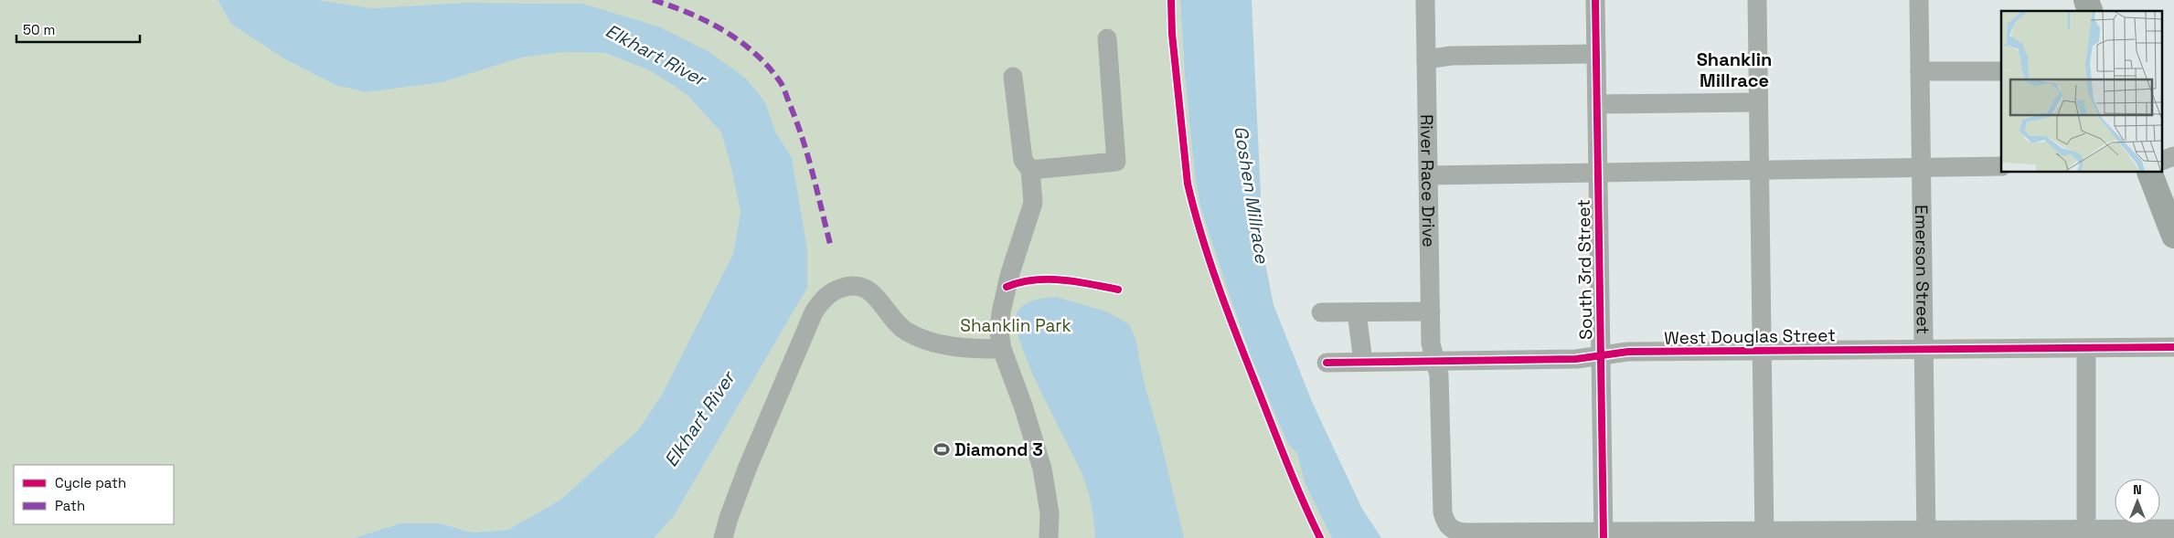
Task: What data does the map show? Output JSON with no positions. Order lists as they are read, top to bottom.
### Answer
{
  "streets": {
    "street": [
      "River Race Drive",
      "Emerson Street",
      "South 3rd Street",
      "West Douglas Street"
    ]
  },
  "crossings": [
    ["River Race Drive", "Emerson Street"],
    ["River Race Drive", "South 3rd Street"],
    ["River Race Drive", "West Douglas Street"],
    ["Emerson Street", "West Douglas Street"],
    ["South 3rd Street", "West Douglas Street"]
  ],
  "districts": ["Shanklin Millrace"],
  "water": ["Elkhart River", "Goshen Millrace"],
  "parks": ["Shanklin Park"],
  "places": {
    "sports": ["Diamond 3"]
  },
  "legend": ["Cycle path", "Path"],
  "scale_bar": "50 m",
  "north": "top"
}
